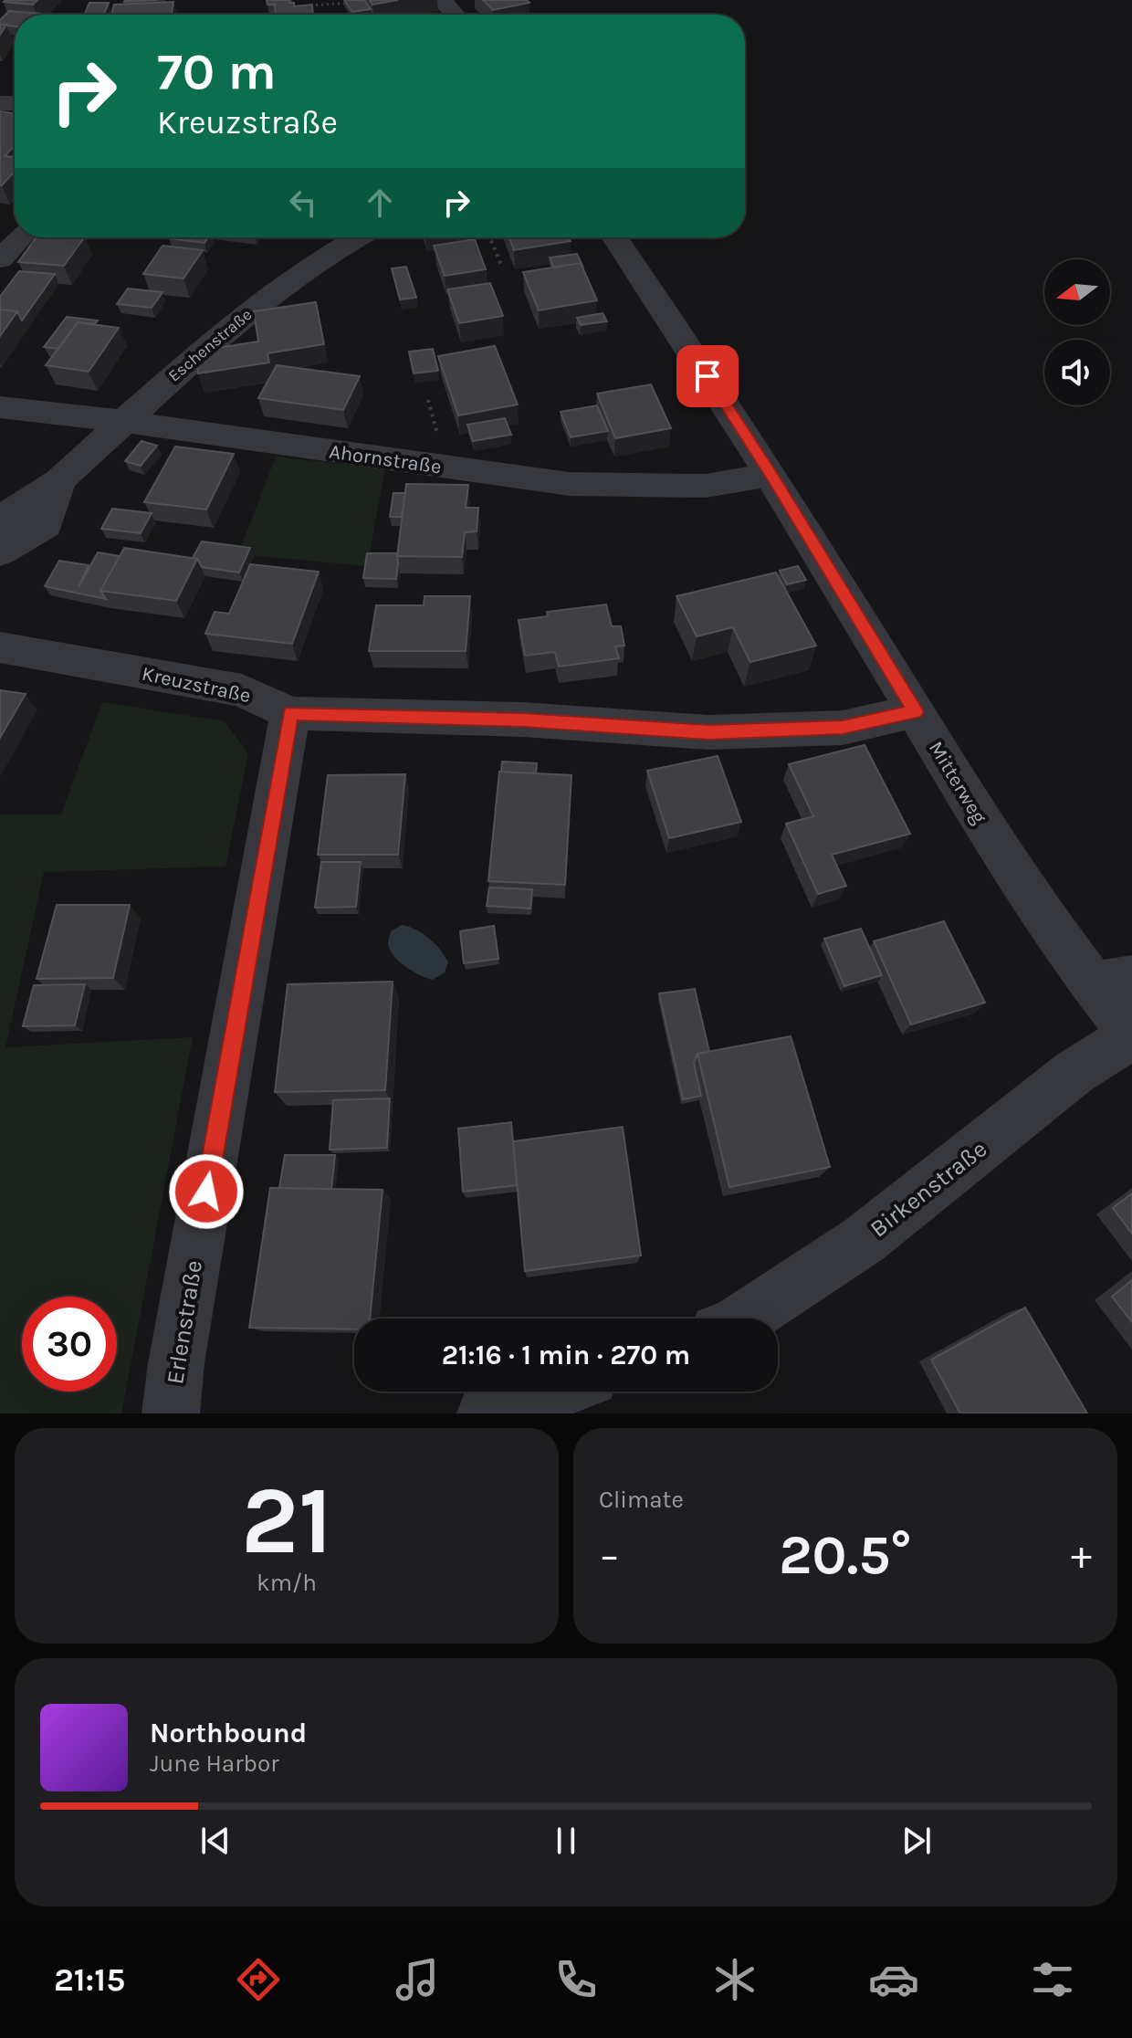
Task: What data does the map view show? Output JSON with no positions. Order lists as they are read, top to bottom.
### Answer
{
  "streets": {
    "street": [
      "Eschenstraße",
      "Ahornstraße",
      "Kreuzstraße",
      "Mitterweg",
      "Birkenstraße",
      "Erlenstraße"
    ]
  },
  "crossings": [
    ["Eschenstraße", "Ahornstraße"],
    ["Ahornstraße", "Mitterweg"],
    ["Kreuzstraße", "Mitterweg"],
    ["Kreuzstraße", "Erlenstraße"],
    ["Mitterweg", "Birkenstraße"]
  ],
  "north": "left",
  "page": {
    "turn": ["70 m", "Kreuzstraße"],
    "limit": "30",
    "trip": "21:16 · 1 min · 270 m",
    "tile": [
      ["21", "km/h"],
      "Climate"
    ],
    "heat": ["−", "20.5°", "+"],
    "song": ["Northbound", "June Harbor"],
    "tabs": "21:15"
  }
}
